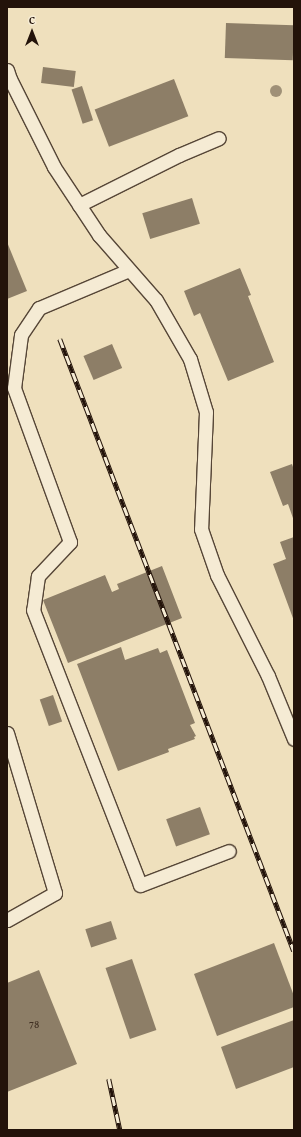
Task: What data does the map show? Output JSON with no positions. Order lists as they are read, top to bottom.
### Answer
{
  "house_numbers": ["78"],
  "north": "top"
}
